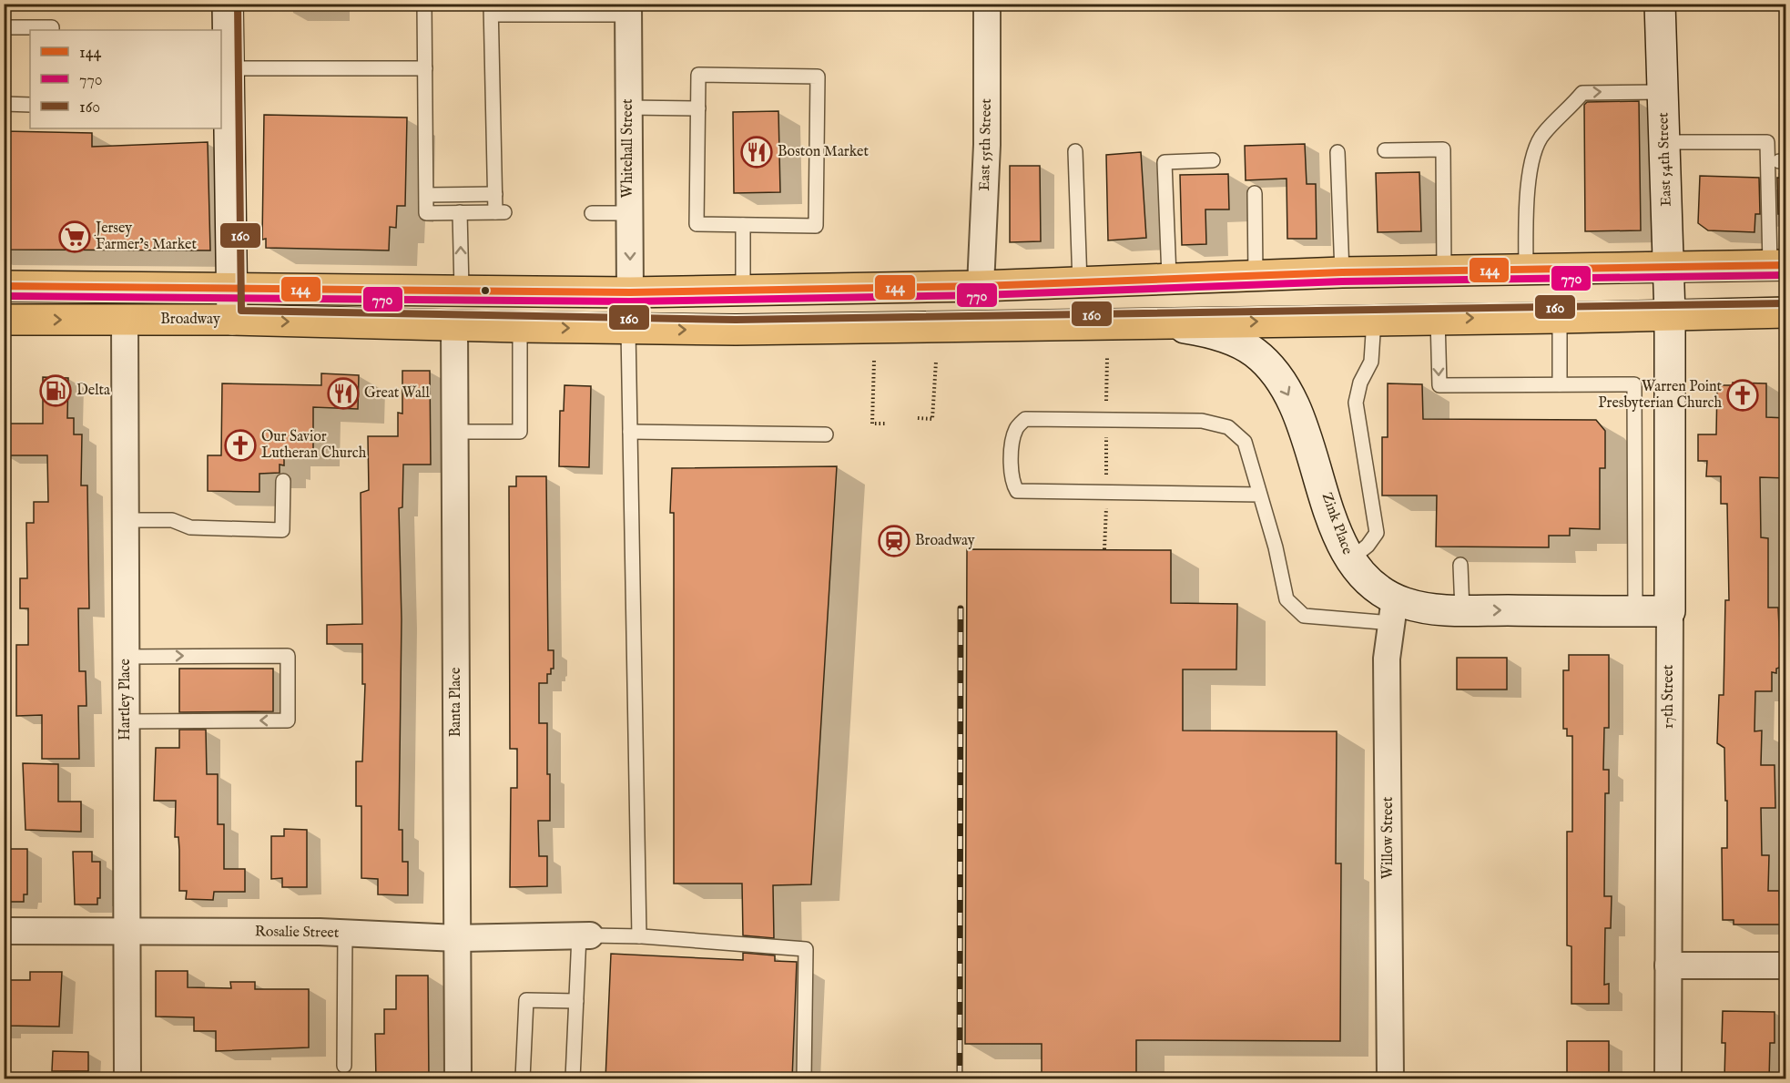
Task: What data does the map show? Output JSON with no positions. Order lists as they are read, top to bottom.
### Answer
{
  "streets": {
    "main road": ["Broadway"],
    "street": [
      "East 55th Street",
      "Whitehall Street",
      "East 54th Street",
      "Zink Place",
      "17th Street",
      "Hartley Place",
      "Banta Place",
      "Willow Street",
      "Rosalie Street"
    ]
  },
  "crossings": [
    ["East 54th Street", "Broadway"],
    ["East 54th Street", "17th Street"],
    ["Broadway", "Zink Place"],
    ["Broadway", "17th Street"],
    ["Broadway", "Hartley Place"],
    ["Broadway", "Banta Place"],
    ["Zink Place", "17th Street"],
    ["Zink Place", "Willow Street"],
    ["Hartley Place", "Rosalie Street"],
    ["Banta Place", "Rosalie Street"]
  ],
  "one_way": ["Zink Place"],
  "places": {
    "restaurant": ["Boston Market", "Great Wall"],
    "supermarket": ["Jersey Farmer’s Market"],
    "fuel station": ["Delta"],
    "church": ["Warren Point Presbyterian Church", "Our Savior Lutheran Church"],
    "station": ["Broadway"]
  },
  "lines": ["transit line 160", "transit line 144", "transit line 770"],
  "legend": ["144", "770", "160"]
}
